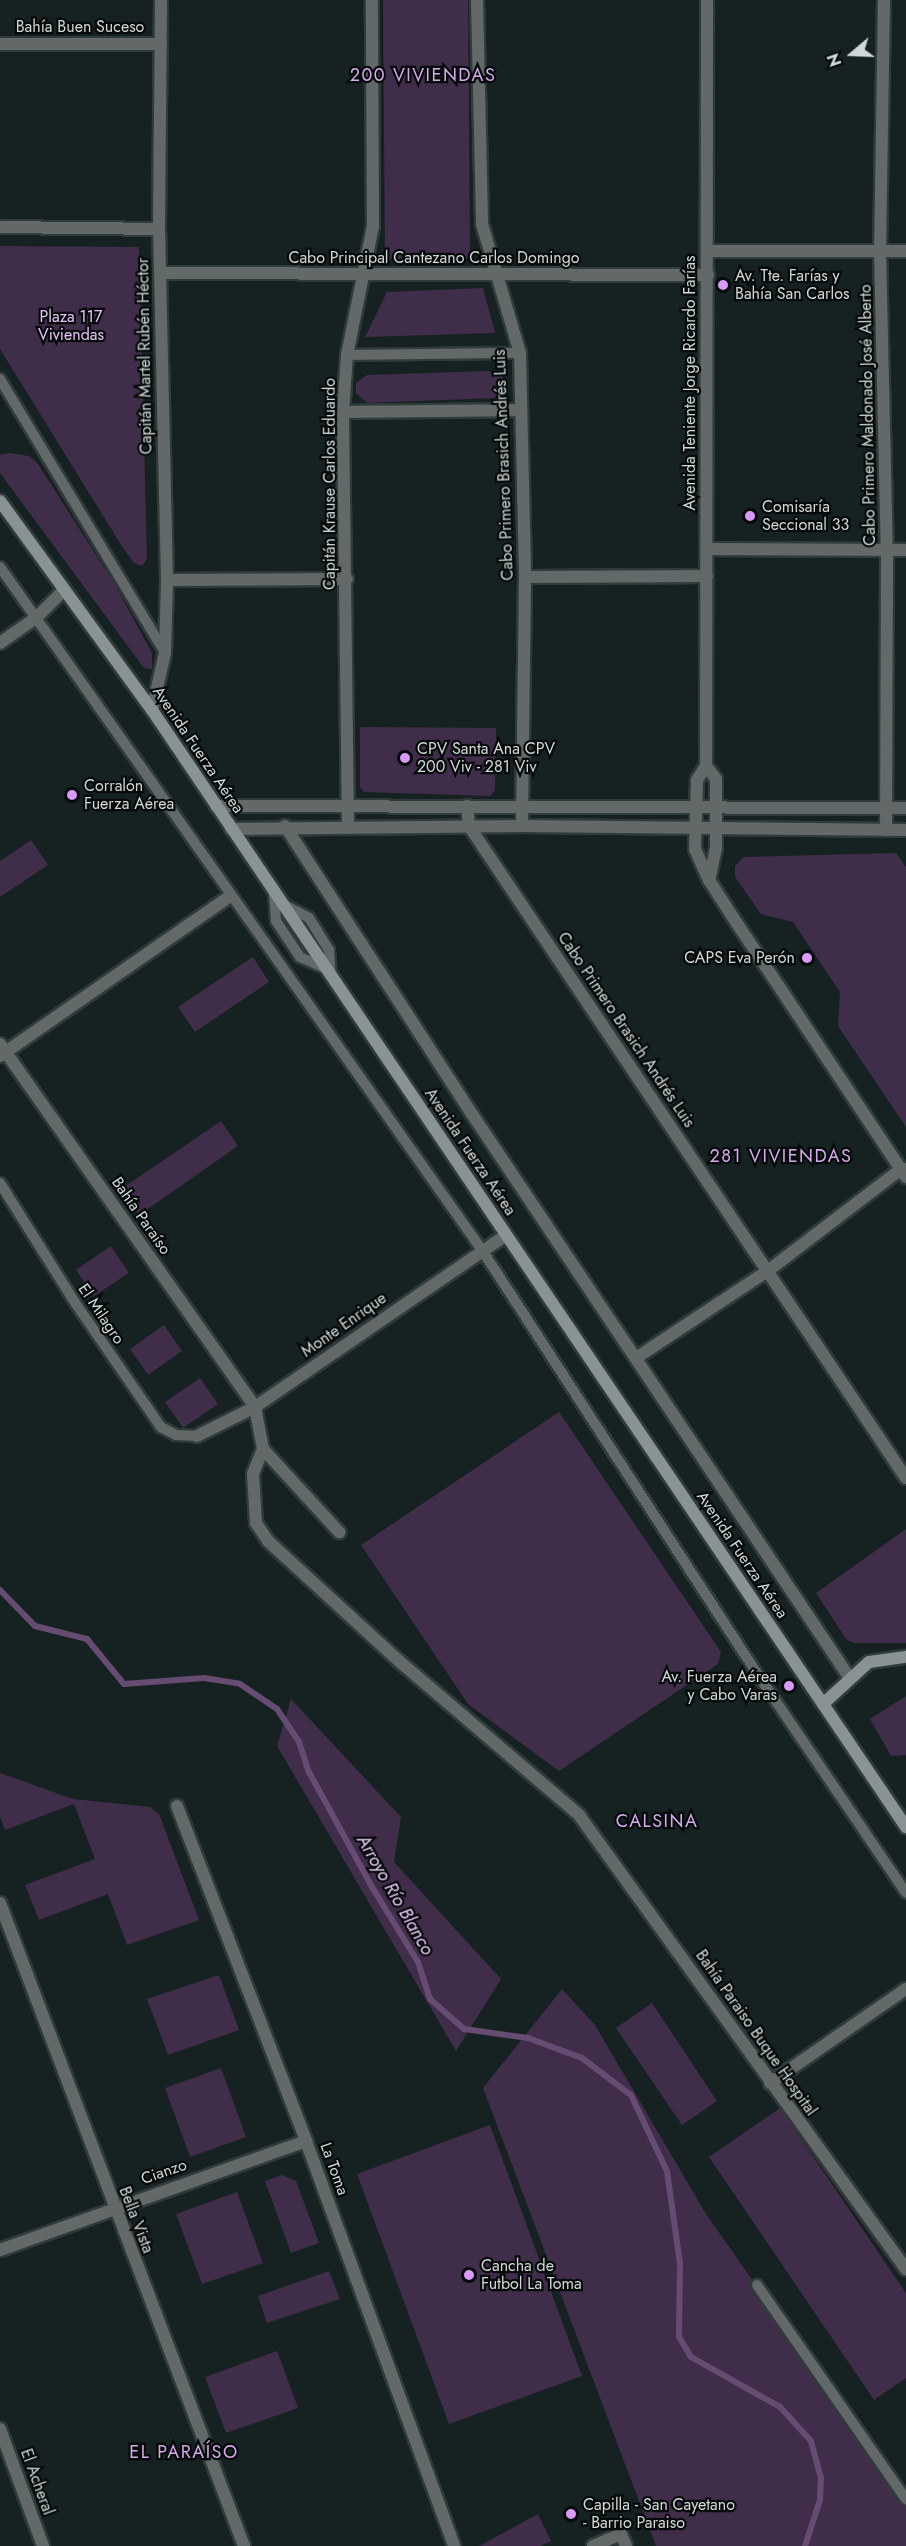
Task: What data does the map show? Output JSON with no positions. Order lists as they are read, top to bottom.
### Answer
{
  "streets": {
    "main road": ["Avenida Fuerza Aérea"],
    "street": [
      "Bahía Buen Suceso",
      "Cabo Principal Cantezano Carlos Domingo",
      "Capitán Martel Rubén Héctor",
      "Avenida Teniente Jorge Ricardo Farías",
      "Cabo Primero Maldonado José Alberto",
      "Cabo Primero Brasich Andrés Luis",
      "Capitán Krause Carlos Eduardo",
      "Bahía Paraíso",
      "Monte Enrique",
      "Bahía Paraiso Buque Hospital",
      "La Toma",
      "Cianzo",
      "Bella Vista",
      "El Acheral"
    ],
    "lane": ["El Milagro"]
  },
  "crossings": [
    ["Bahía Buen Suceso", "Capitán Martel Rubén Héctor"],
    ["Cabo Principal Cantezano Carlos Domingo", "Capitán Martel Rubén Héctor"],
    ["Cabo Principal Cantezano Carlos Domingo", "Avenida Teniente Jorge Ricardo Farías"],
    ["Cabo Principal Cantezano Carlos Domingo", "Cabo Primero Brasich Andrés Luis"],
    ["Cabo Principal Cantezano Carlos Domingo", "Capitán Krause Carlos Eduardo"],
    ["Capitán Martel Rubén Héctor", "Avenida Fuerza Aérea"],
    ["Avenida Fuerza Aérea", "Monte Enrique"],
    ["Bahía Paraíso", "Monte Enrique"],
    ["El Milagro", "Monte Enrique"],
    ["La Toma", "Cianzo"],
    ["Cianzo", "Bella Vista"]
  ],
  "districts": [
    "200 VIVIENDAS",
    "281 VIVIENDAS",
    "CALSINA",
    "EL PARAÍSO"
  ],
  "water": ["Arroyo Río Blanco"],
  "parks": ["Plaza 117 Viviendas"],
  "places": [
    "Av. Tte. Farías y Bahía San Carlos",
    "Comisaría Seccional 33",
    "CPV Santa Ana CPV 200 Viv - 281 Viv",
    "Corralón Fuerza Aérea",
    "CAPS Eva Perón",
    "Av. Fuerza Aérea y Cabo Varas",
    "Cancha de Futbol La Toma",
    "Capilla - San Cayetano - Barrio Paraiso"
  ],
  "north": "left"
}
